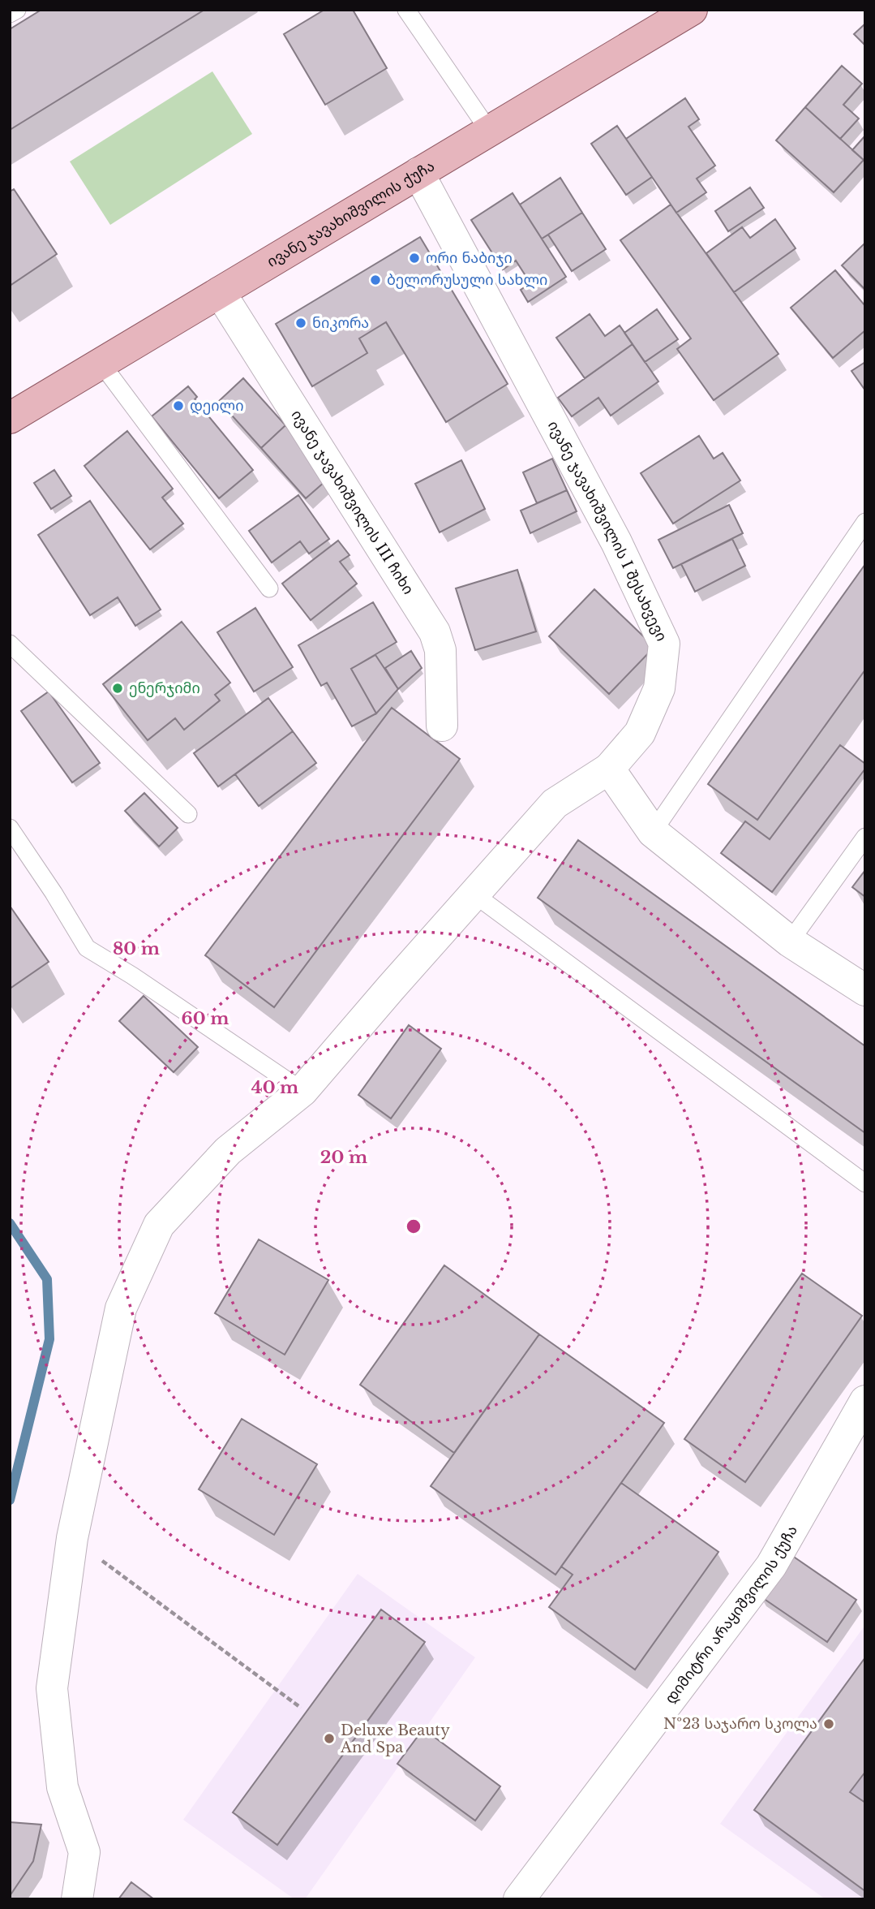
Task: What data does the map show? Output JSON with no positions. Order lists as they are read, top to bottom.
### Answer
{
  "streets": {
    "main road": ["ივანე ჯავახიშვილის ქუჩა"],
    "street": ["ივანე ჯავახიშვილის III ჩიხი", "ივანე ჯავახიშვილის I შესახვევი", "დიმიტრი არაყიშვილის ქუჩა"]
  },
  "crossings": [
    ["ივანე ჯავახიშვილის ქუჩა", "ივანე ჯავახიშვილის III ჩიხი"],
    ["ივანე ჯავახიშვილის ქუჩა", "ივანე ჯავახიშვილის I შესახვევი"]
  ],
  "places": [
    "ორი ნაბიჯი",
    "ბელორუსული სახლი",
    "ნიკორა",
    "დეილი",
    "ენერჯიმი",
    "№23 საჯარო სკოლა",
    "Deluxe Beauty And Spa"
  ],
  "rings": [
    "80 m",
    "60 m",
    "40 m",
    "20 m"
  ]
}
